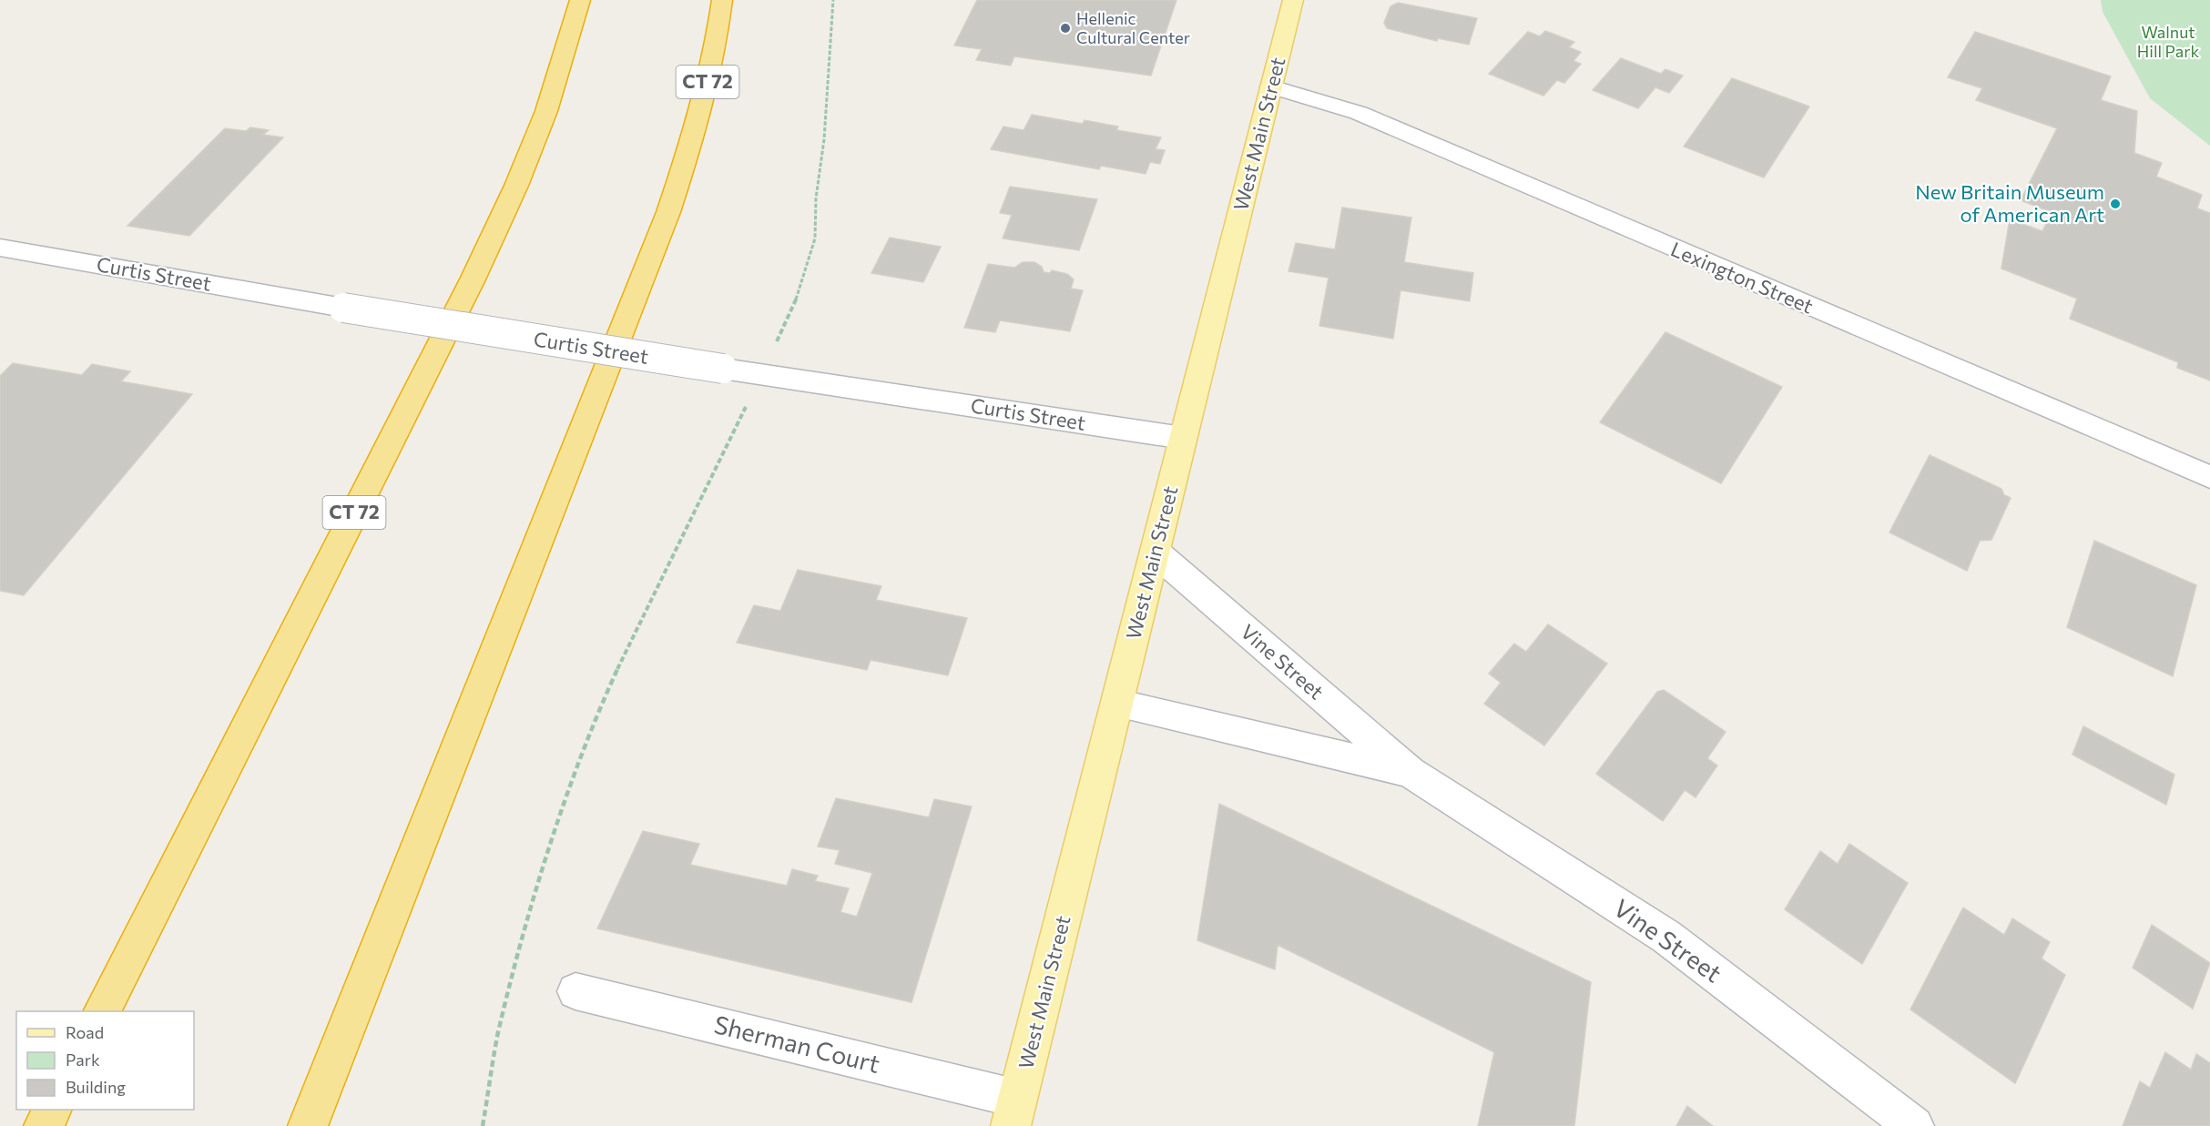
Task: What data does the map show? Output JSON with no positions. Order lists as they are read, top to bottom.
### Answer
{
  "streets": {
    "highway": ["CT 72"],
    "main road": ["West Main Street"],
    "street": [
      "Curtis Street",
      "Lexington Street",
      "Vine Street",
      "Sherman Court"
    ]
  },
  "crossings": [
    ["West Main Street", "Curtis Street"],
    ["West Main Street", "Lexington Street"],
    ["West Main Street", "Vine Street"],
    ["West Main Street", "Sherman Court"]
  ],
  "parks": ["Walnut Hill Park"],
  "places": ["Hellenic Cultural Center", "New Britain Museum of American Art"],
  "legend": ["Road", "Park", "Building"]
}
